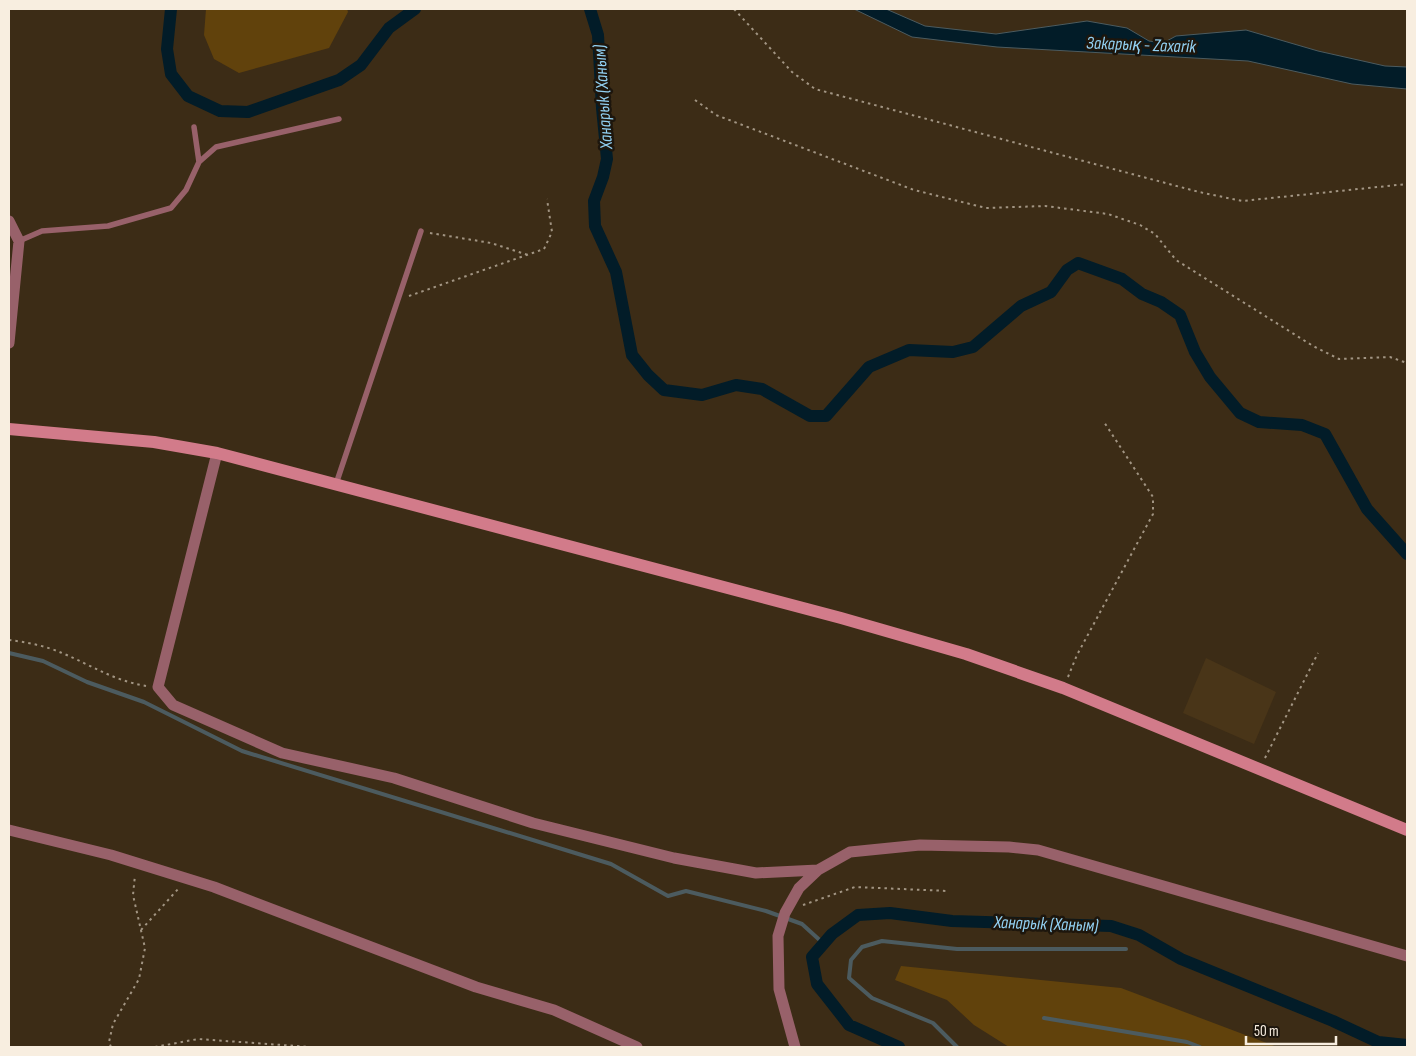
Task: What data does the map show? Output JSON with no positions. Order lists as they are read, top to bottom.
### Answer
{
  "water": ["Закарық - Zaxarik", "Ханарык (Ханым)"],
  "scale_bar": "50 m"
}
